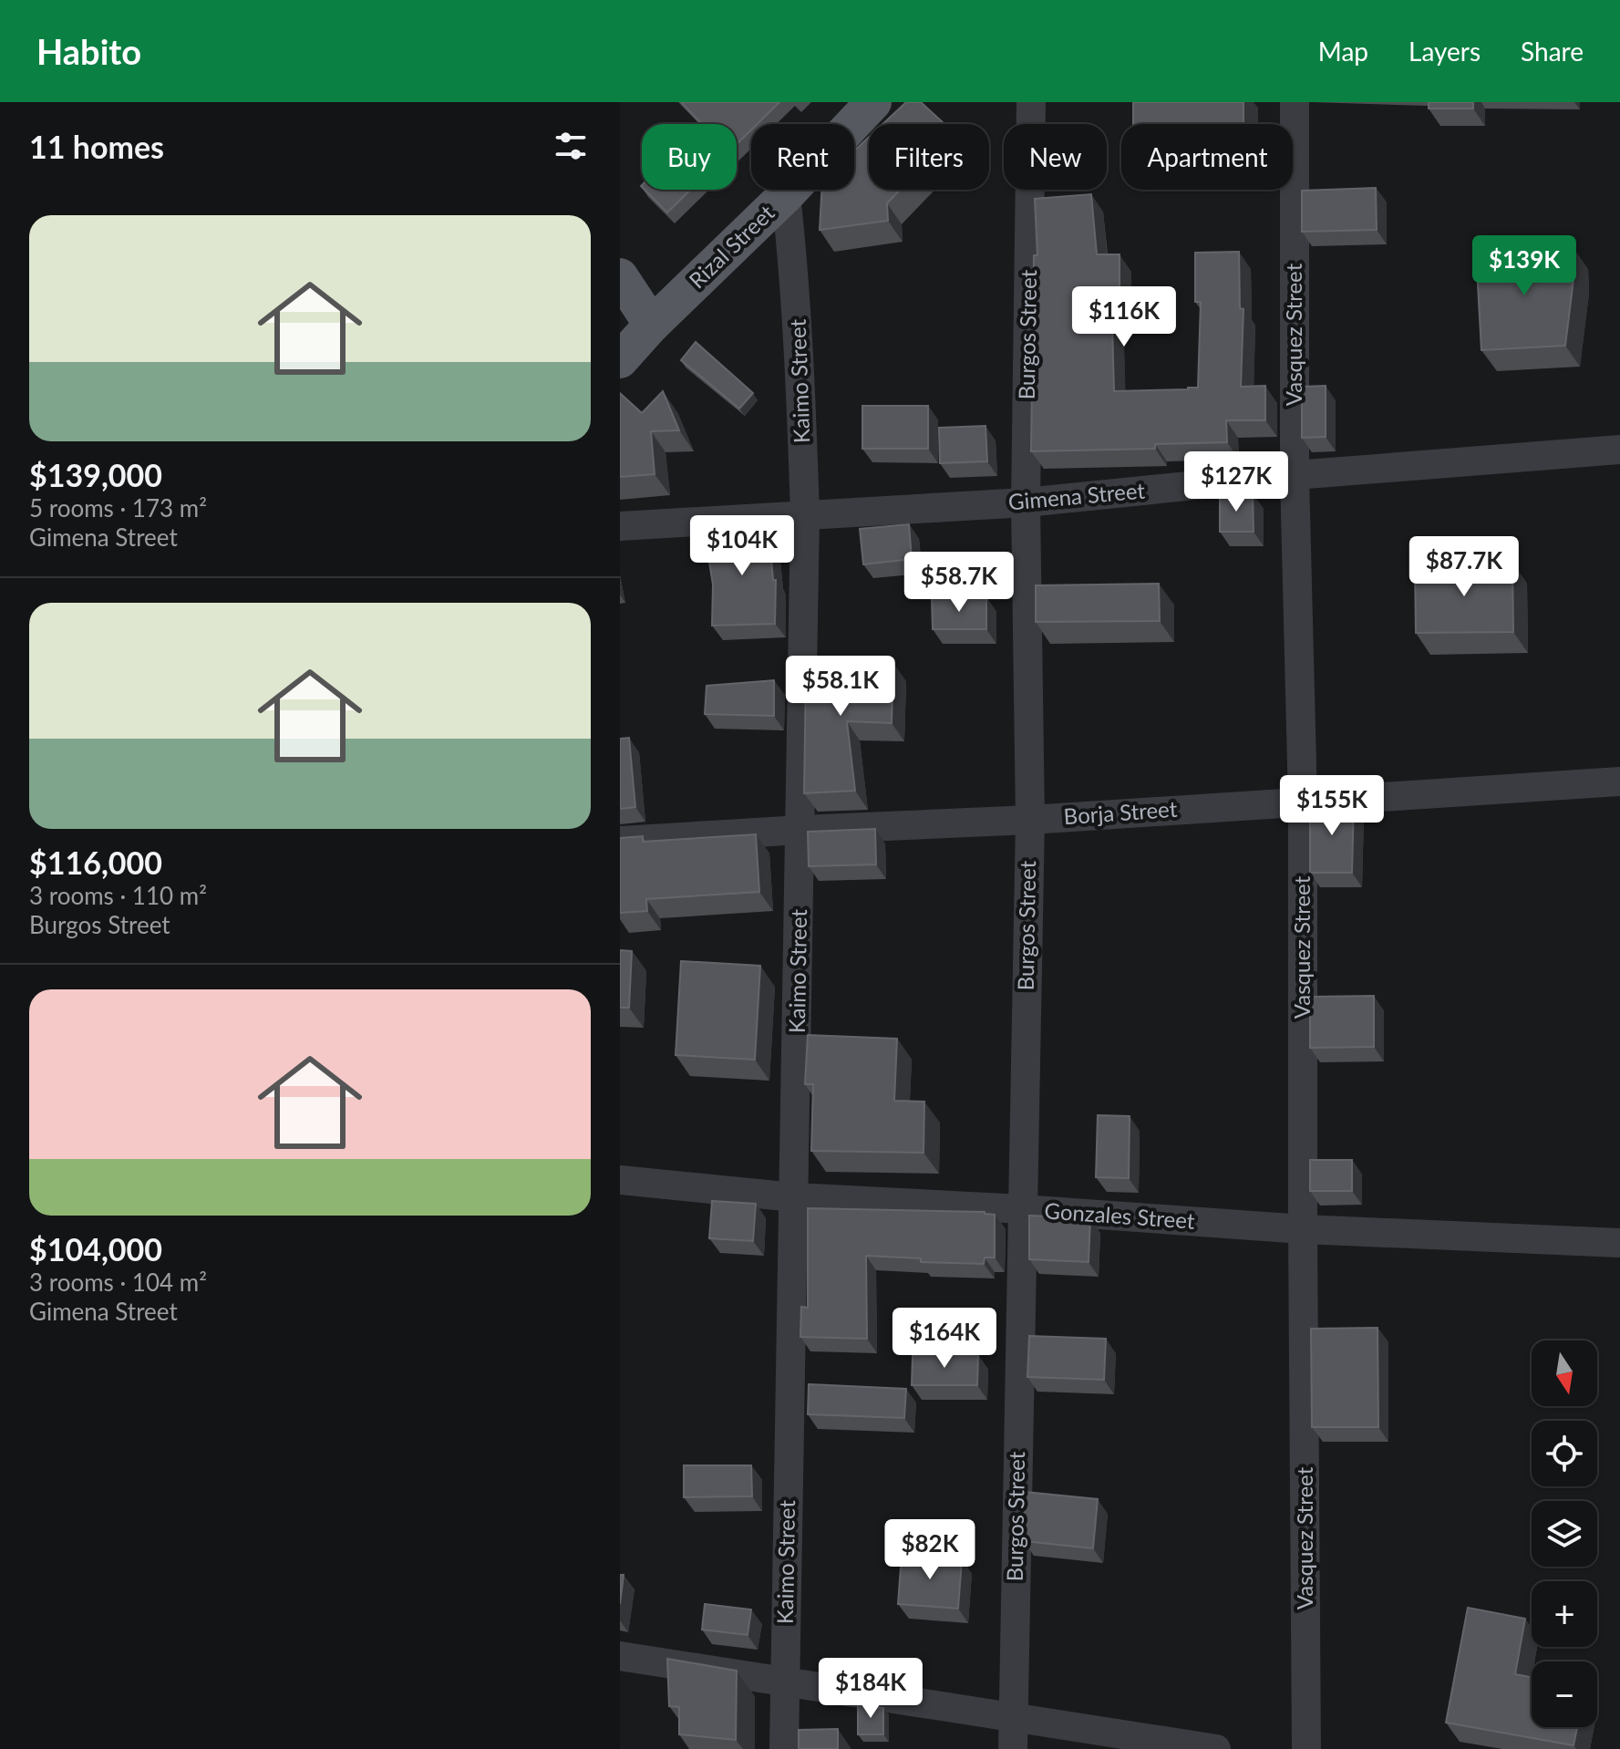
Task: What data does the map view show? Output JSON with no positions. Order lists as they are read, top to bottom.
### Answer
{
  "streets": {
    "main road": ["Rizal Street"],
    "street": [
      "Burgos Street",
      "Vasquez Street",
      "Kaimo Street",
      "Gimena Street",
      "Borja Street",
      "Gonzales Street"
    ]
  },
  "crossings": [
    ["Rizal Street", "Kaimo Street"],
    ["Burgos Street", "Gimena Street"],
    ["Burgos Street", "Borja Street"],
    ["Burgos Street", "Gonzales Street"],
    ["Vasquez Street", "Gimena Street"],
    ["Vasquez Street", "Borja Street"],
    ["Vasquez Street", "Gonzales Street"],
    ["Kaimo Street", "Gimena Street"],
    ["Kaimo Street", "Borja Street"],
    ["Kaimo Street", "Gonzales Street"]
  ],
  "north": "bottom",
  "page": {
    "header": "Habito",
    "nav": ["Map", "Layers", "Share"],
    "heading": "11 homes",
    "chip": [
      "Buy",
      "Rent",
      "Filters",
      "New",
      "Apartment"
    ],
    "list": [
      {
        "name": "$139,000",
        "note": "5 rooms · 173 m² · Gimena Street"
      },
      {
        "name": "$116,000",
        "note": "3 rooms · 110 m² · Burgos Street"
      },
      {
        "name": "$104,000",
        "note": "3 rooms · 104 m² · Gimena Street"
      }
    ],
    "price": [
      "$139K",
      "$116K",
      "$127K",
      "$104K",
      "$87.7K",
      "$58.7K",
      "$58.1K",
      "$155K",
      "$164K",
      "$82K",
      "$184K"
    ],
    "map_buttons": ["+", "−"]
  }
}
